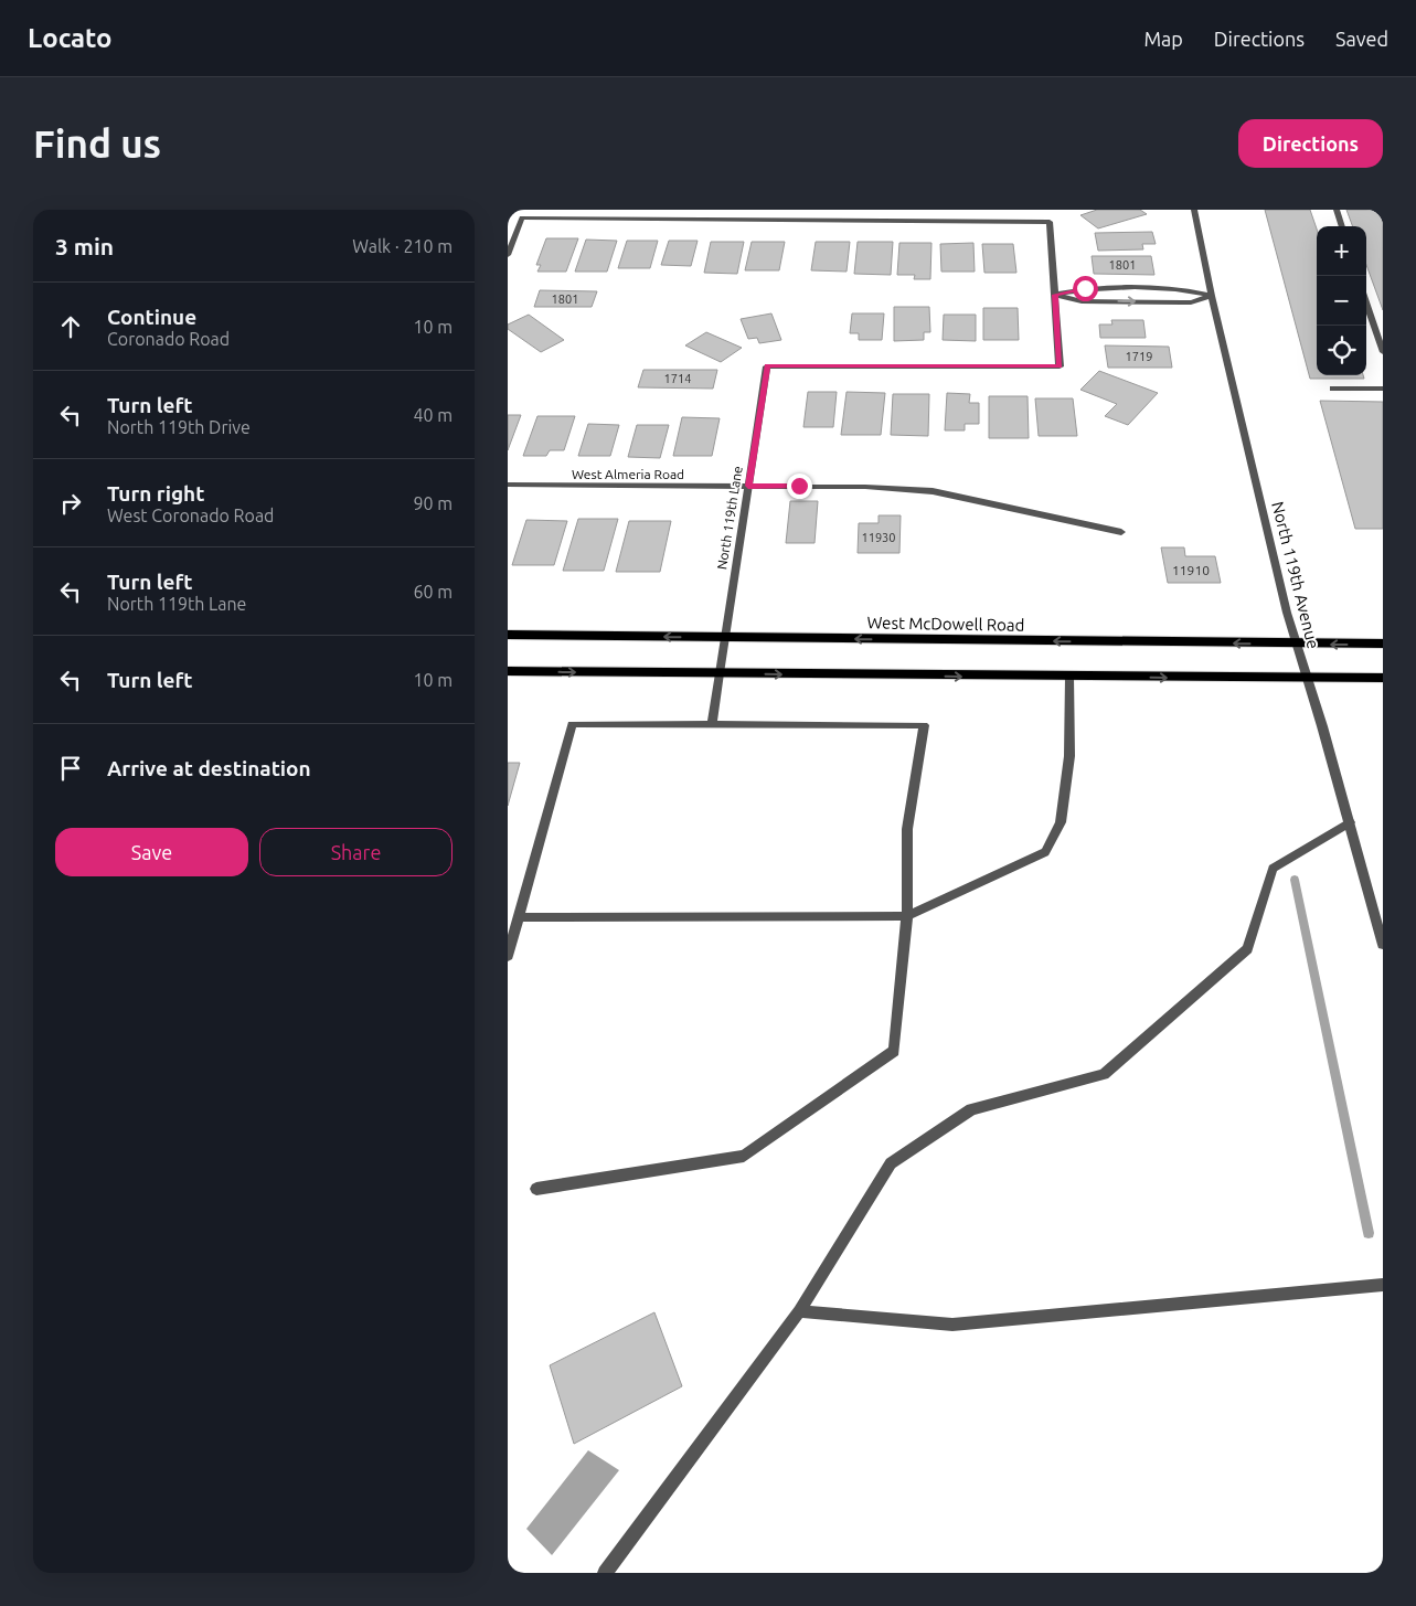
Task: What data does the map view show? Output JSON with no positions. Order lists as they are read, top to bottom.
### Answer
{
  "streets": {
    "main road": ["West McDowell Road"],
    "street": ["West Almeria Road", "North 119th Lane", "North 119th Avenue"]
  },
  "crossings": [
    ["West Almeria Road", "North 119th Lane"],
    ["North 119th Lane", "West McDowell Road"],
    ["North 119th Avenue", "West McDowell Road"]
  ],
  "house_numbers": [
    "1801",
    "1801",
    "1719",
    "1714",
    "11930",
    "11910"
  ],
  "page": {
    "header": "Locato",
    "nav": ["Map", "Directions", "Saved"],
    "buttons": [
      "Directions",
      ["Save", "Share"]
    ],
    "title": "Find us",
    "heading": ["3 min", "Walk · 210 m"],
    "map_buttons": ["+", "−"],
    "list": [
      ["Continue", "Coronado Road", "10 m"],
      ["Turn left", "North 119th Drive", "40 m"],
      ["Turn right", "West Coronado Road", "90 m"],
      ["Turn left", "North 119th Lane", "60 m"],
      ["Turn left", "10 m"],
      "Arrive at destination"
    ]
  }
}
